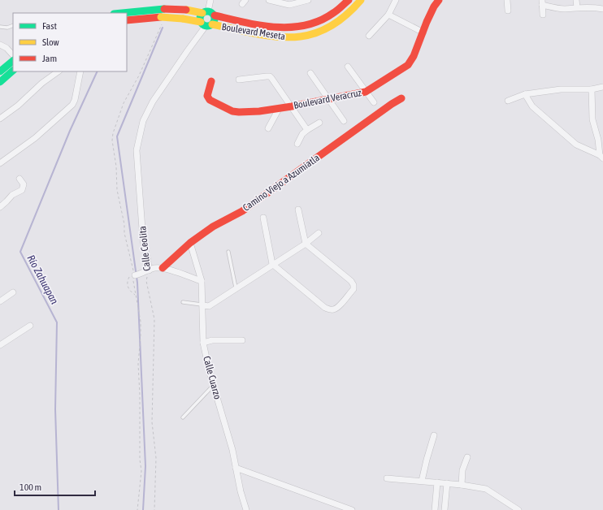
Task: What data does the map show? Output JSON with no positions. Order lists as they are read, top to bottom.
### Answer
{
  "streets": {
    "street": [
      "Boulevard Meseta",
      "Boulevard Veracruz",
      "Camino Viejo a Azumiatla",
      "Calle Ceolita",
      "Calle Cuarzo"
    ]
  },
  "crossings": [
    ["Boulevard Meseta", "Calle Ceolita"],
    ["Camino Viejo a Azumiatla", "Calle Cuarzo"]
  ],
  "water": ["Río Zahuapan"],
  "legend": ["Fast", "Slow", "Jam"],
  "scale_bar": "100 m"
}
